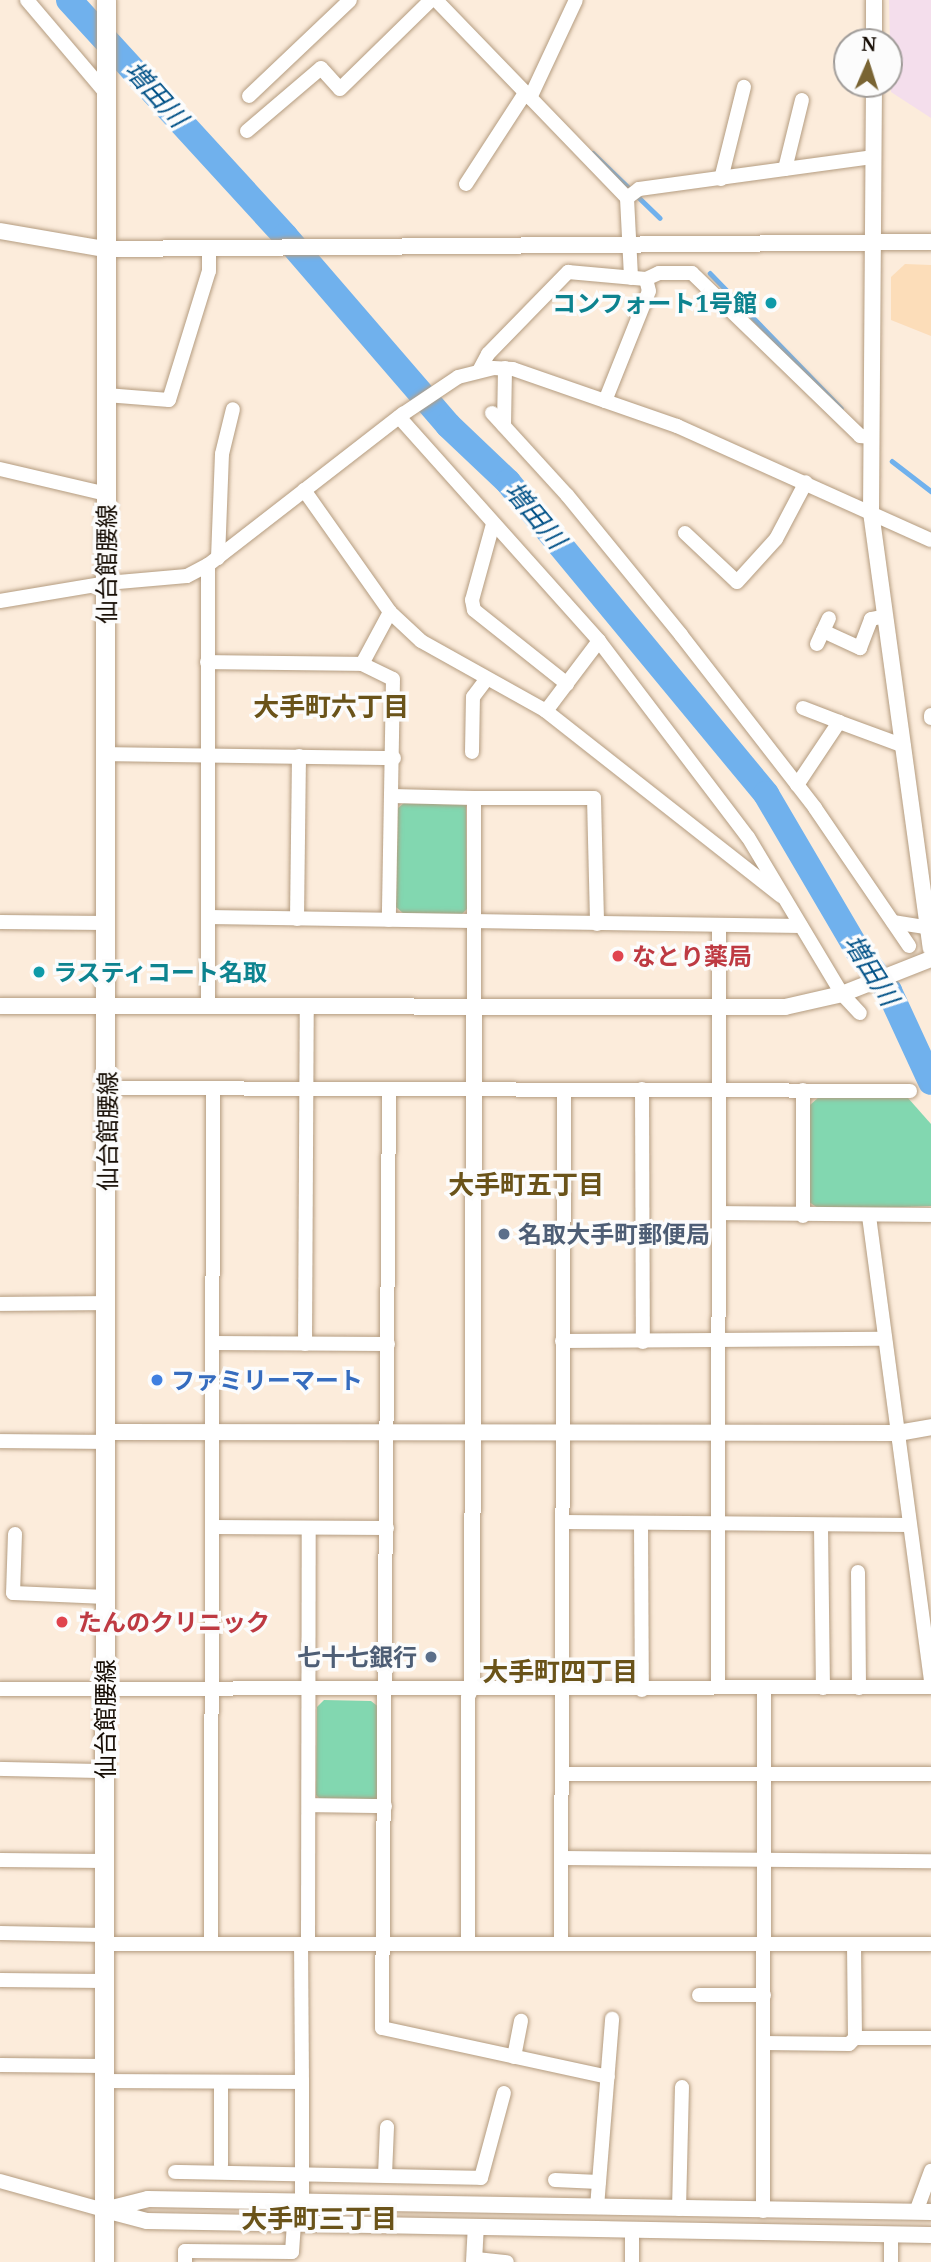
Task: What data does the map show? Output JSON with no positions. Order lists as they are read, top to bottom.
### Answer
{
  "streets": {
    "main road": ["仙台館腰線"]
  },
  "districts": [
    "大手町六丁目",
    "大手町五丁目",
    "大手町四丁目",
    "大手町三丁目"
  ],
  "water": ["増田川"],
  "places": [
    "コンフォート1号館",
    "なとり薬局",
    "ラスティコート名取",
    "名取大手町郵便局",
    "ファミリーマート",
    "たんのクリニック",
    "七十七銀行"
  ],
  "north": "top"
}
